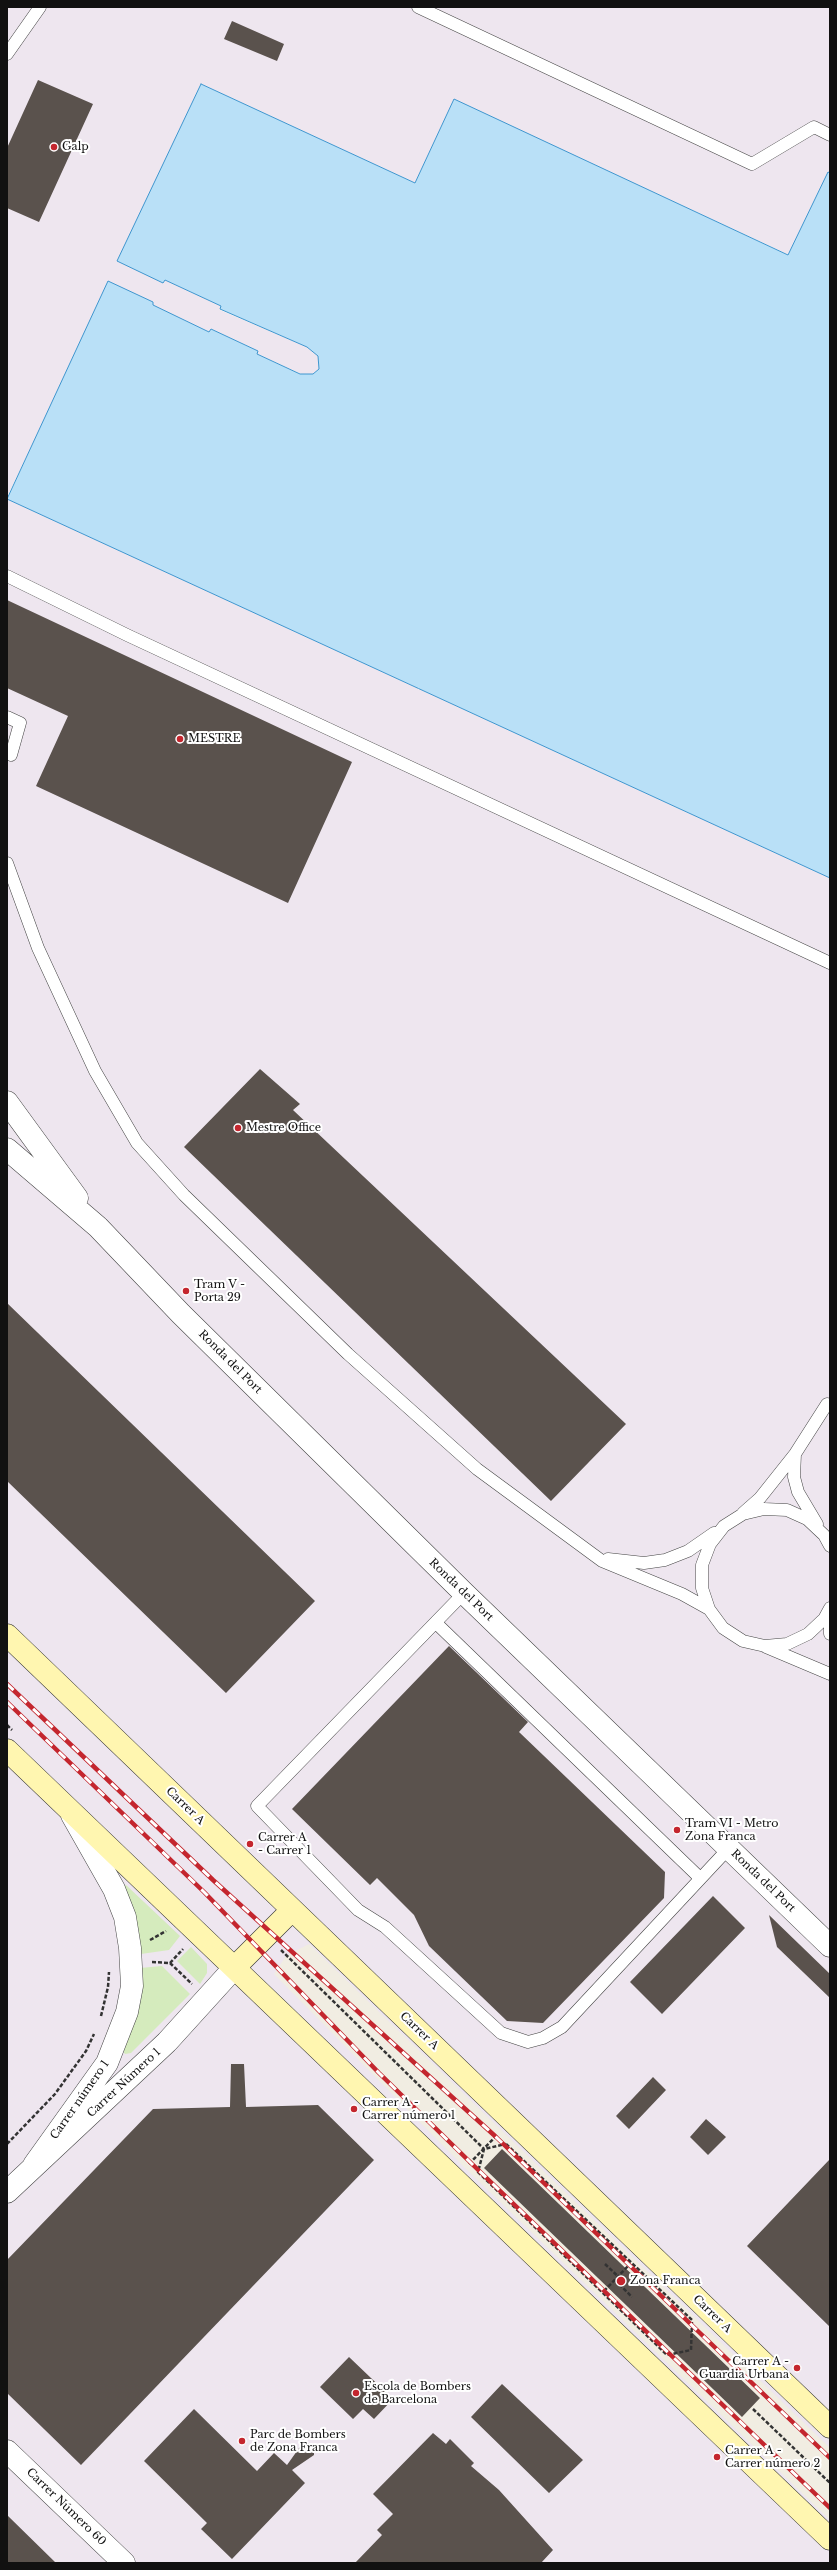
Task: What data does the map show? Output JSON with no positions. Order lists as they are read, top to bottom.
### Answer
{
  "streets": {
    "main road": ["Carrer A"],
    "street": [
      "Ronda del Port",
      "Carrer Número 1",
      "Carrer número 1",
      "Carrer Número 60"
    ]
  },
  "crossings": [
    ["Carrer Número 1", "Carrer número 1"]
  ],
  "places": [
    "Galp",
    "MESTRE",
    "Mestre Office",
    "Tram V - Porta 29",
    "Tram VI - Metro Zona Franca",
    "Carrer A - Carrer 1",
    "Carrer A - Carrer número 1",
    "Zona Franca",
    "Carrer A - Guardia Urbana",
    "Escola de Bombers de Barcelona",
    "Parc de Bombers de Zona Franca",
    "Carrer A - Carrer número 2"
  ]
}
